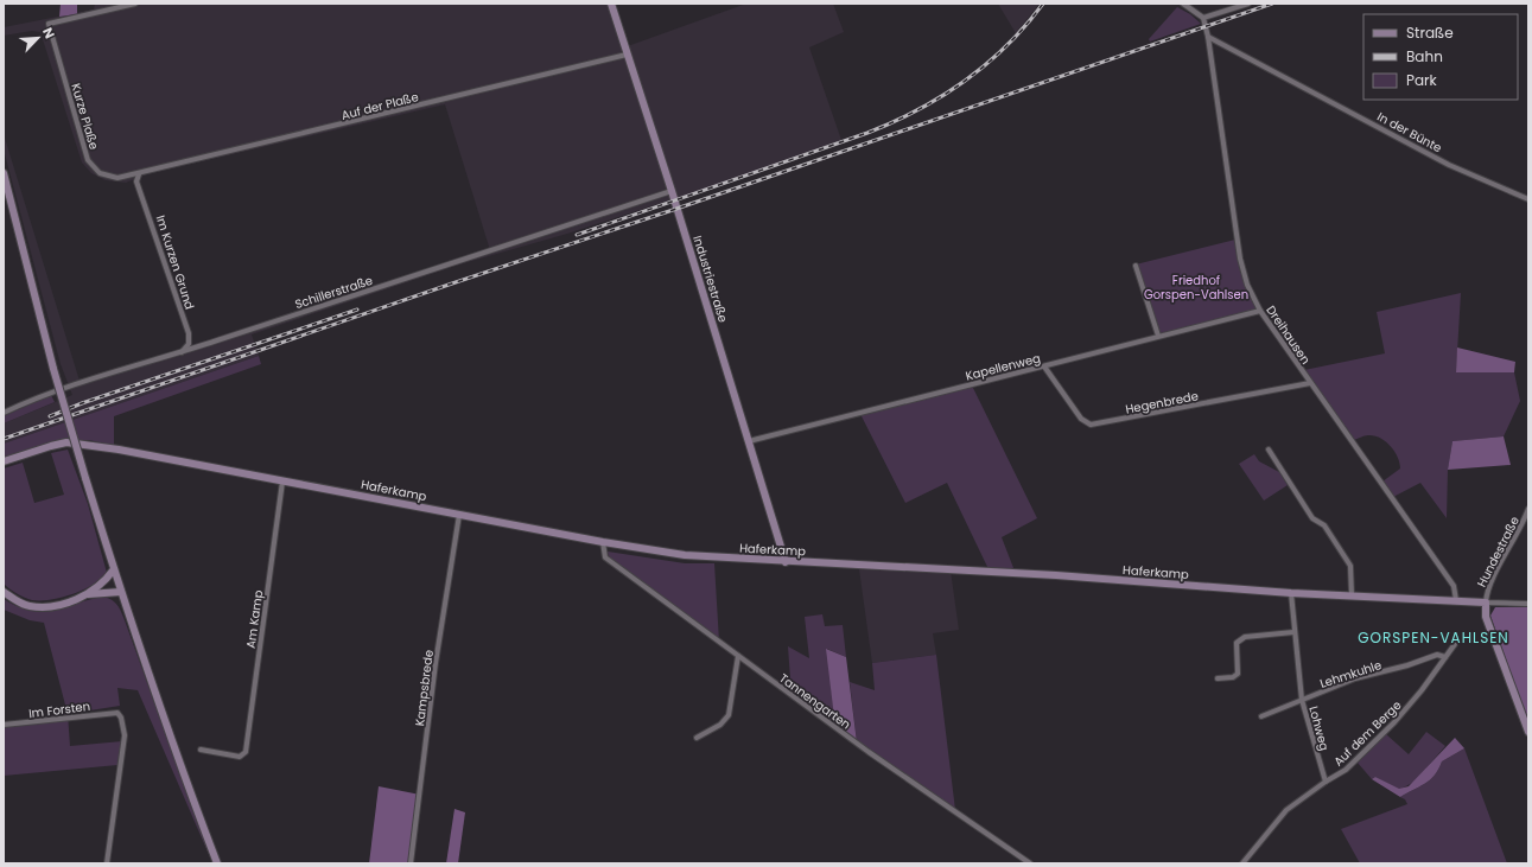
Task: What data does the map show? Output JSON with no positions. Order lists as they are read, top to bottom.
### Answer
{
  "streets": {
    "street": [
      "Auf der Plaße",
      "Kurze Plaße",
      "In der Bünte",
      "Im Kurzen Grund",
      "Industriestraße",
      "Schillerstraße",
      "Dreihausen",
      "Kapellenweg",
      "Hegenbrede",
      "Haferkamp",
      "Hundestraße",
      "Am Kamp",
      "Lehmkuhle",
      "Kampsbrede",
      "Tannengarten",
      "Im Forsten",
      "Lohweg",
      "Auf dem Berge"
    ]
  },
  "crossings": [
    ["Auf der Plaße", "Kurze Plaße"],
    ["Auf der Plaße", "Im Kurzen Grund"],
    ["Auf der Plaße", "Industriestraße"],
    ["Kurze Plaße", "Im Kurzen Grund"],
    ["In der Bünte", "Dreihausen"],
    ["Im Kurzen Grund", "Schillerstraße"],
    ["Industriestraße", "Schillerstraße"],
    ["Industriestraße", "Kapellenweg"],
    ["Industriestraße", "Haferkamp"],
    ["Dreihausen", "Kapellenweg"],
    ["Dreihausen", "Hegenbrede"],
    ["Dreihausen", "Haferkamp"],
    ["Kapellenweg", "Hegenbrede"],
    ["Haferkamp", "Hundestraße"],
    ["Haferkamp", "Am Kamp"],
    ["Haferkamp", "Kampsbrede"],
    ["Haferkamp", "Tannengarten"],
    ["Haferkamp", "Lohweg"],
    ["Lehmkuhle", "Lohweg"],
    ["Lehmkuhle", "Auf dem Berge"],
    ["Lohweg", "Auf dem Berge"]
  ],
  "districts": ["GORSPEN-VAHLSEN"],
  "parks": ["Friedhof Gorspen-Vahlsen"],
  "legend": ["Straße", "Bahn", "Park"],
  "north": "top right"
}
